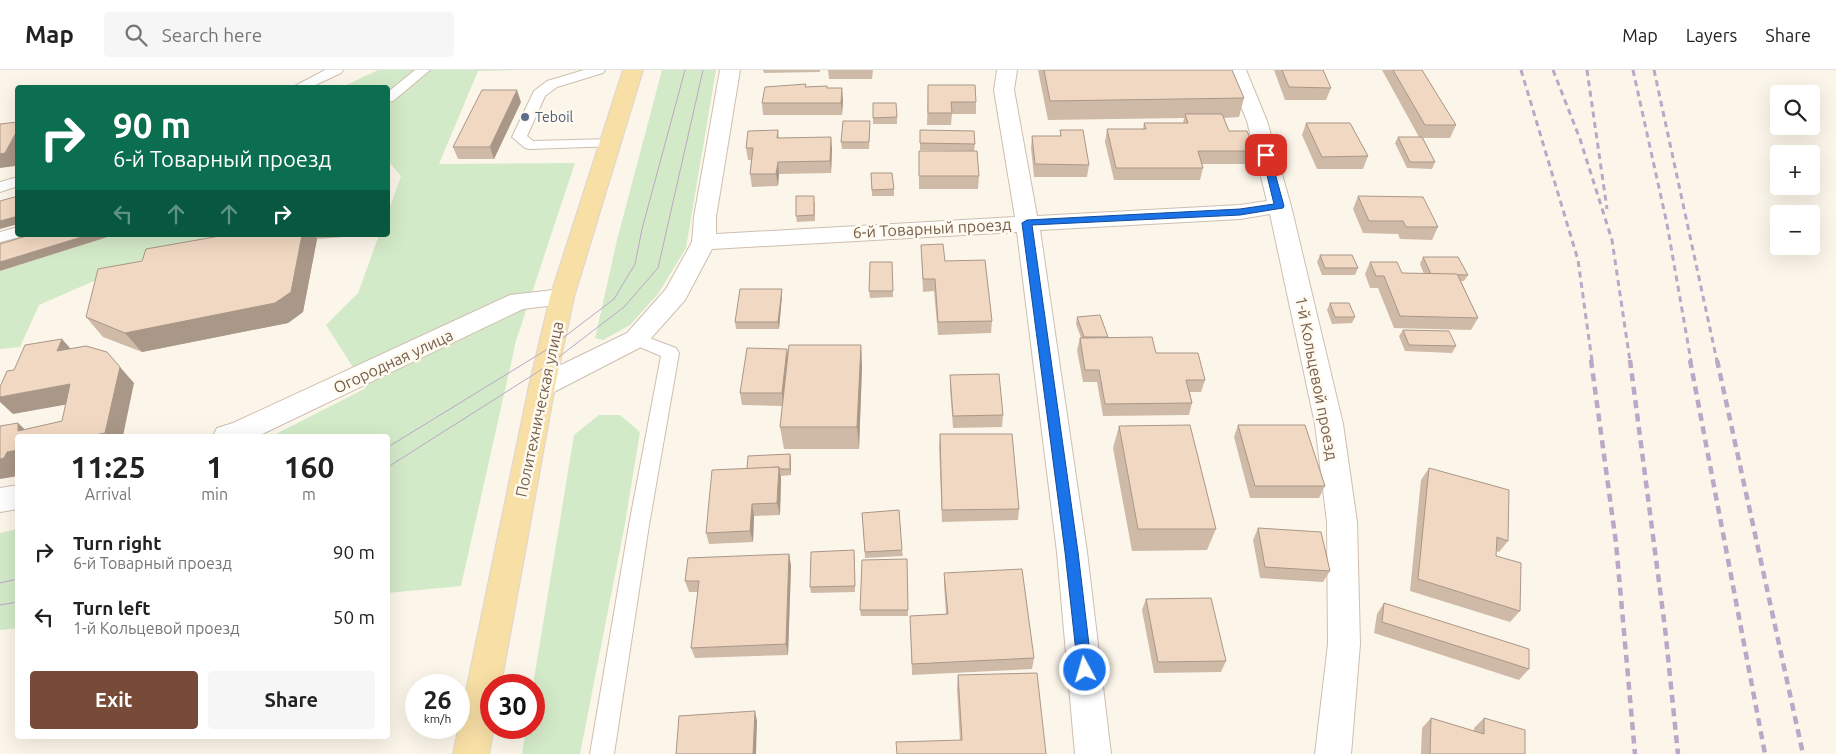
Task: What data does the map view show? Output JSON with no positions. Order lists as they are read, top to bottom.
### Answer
{
  "streets": {
    "main road": ["Политехническая улица"],
    "street": ["6-й Товарный проезд", "Огородная улица", "1-й Кольцевой проезд"]
  },
  "crossings": [
    ["6-й Товарный проезд", "1-й Кольцевой проезд"],
    ["Огородная улица", "Политехническая улица"]
  ],
  "places": ["Teboil"],
  "page": {
    "header": "Map",
    "search": "Search here",
    "nav": ["Map", "Layers", "Share"],
    "map_buttons": ["+", "−"],
    "turn": ["90 m", "6-й Товарный проезд"],
    "eta": [
      "11:25",
      "Arrival",
      "1",
      "min",
      "160",
      "m"
    ],
    "list": [
      {
        "name": "Turn right",
        "note": "6-й Товарный проезд",
        "value": "90 m"
      },
      {
        "name": "Turn left",
        "note": "1-й Кольцевой проезд",
        "value": "50 m"
      }
    ],
    "buttons": ["Exit", "Share"],
    "speed": "26 km/h",
    "limit": "30"
  }
}
